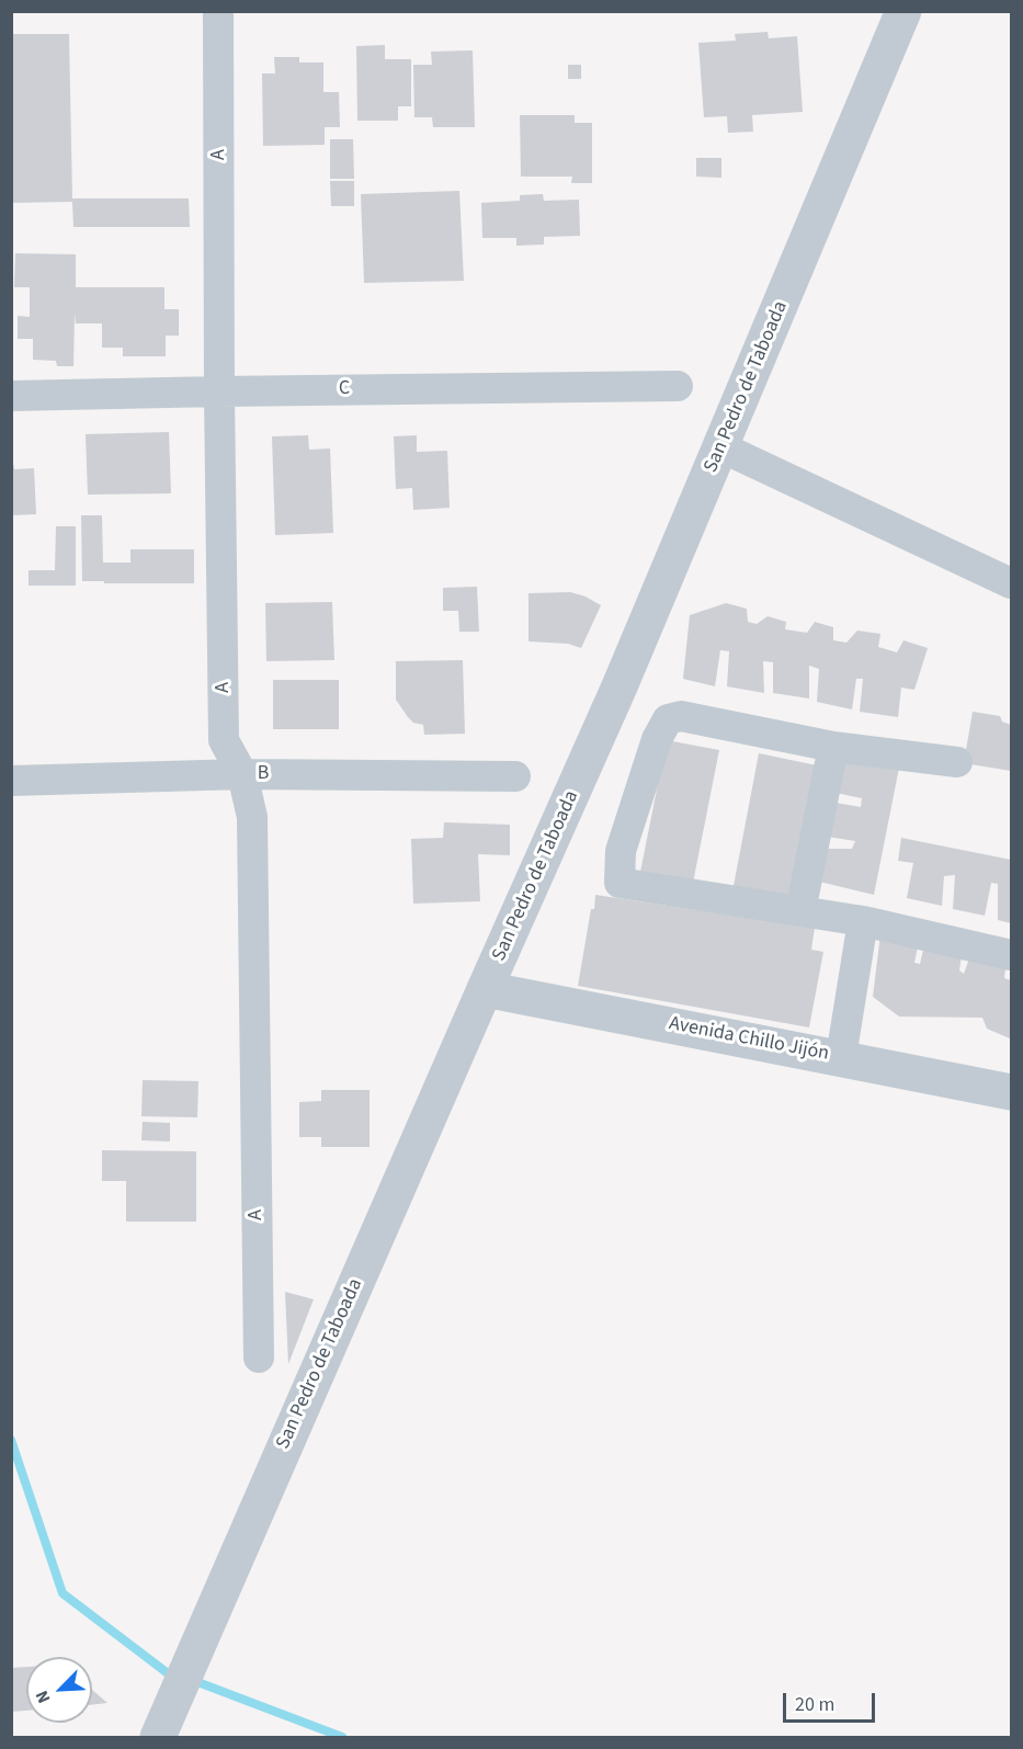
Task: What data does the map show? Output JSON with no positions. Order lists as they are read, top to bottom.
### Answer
{
  "streets": {
    "street": [
      "A",
      "San Pedro de Taboada",
      "C",
      "B",
      "Avenida Chillo Jijón"
    ]
  },
  "crossings": [
    ["A", "C"],
    ["A", "B"],
    ["San Pedro de Taboada", "Avenida Chillo Jijón"]
  ],
  "scale_bar": "20 m",
  "north": "bottom left"
}
